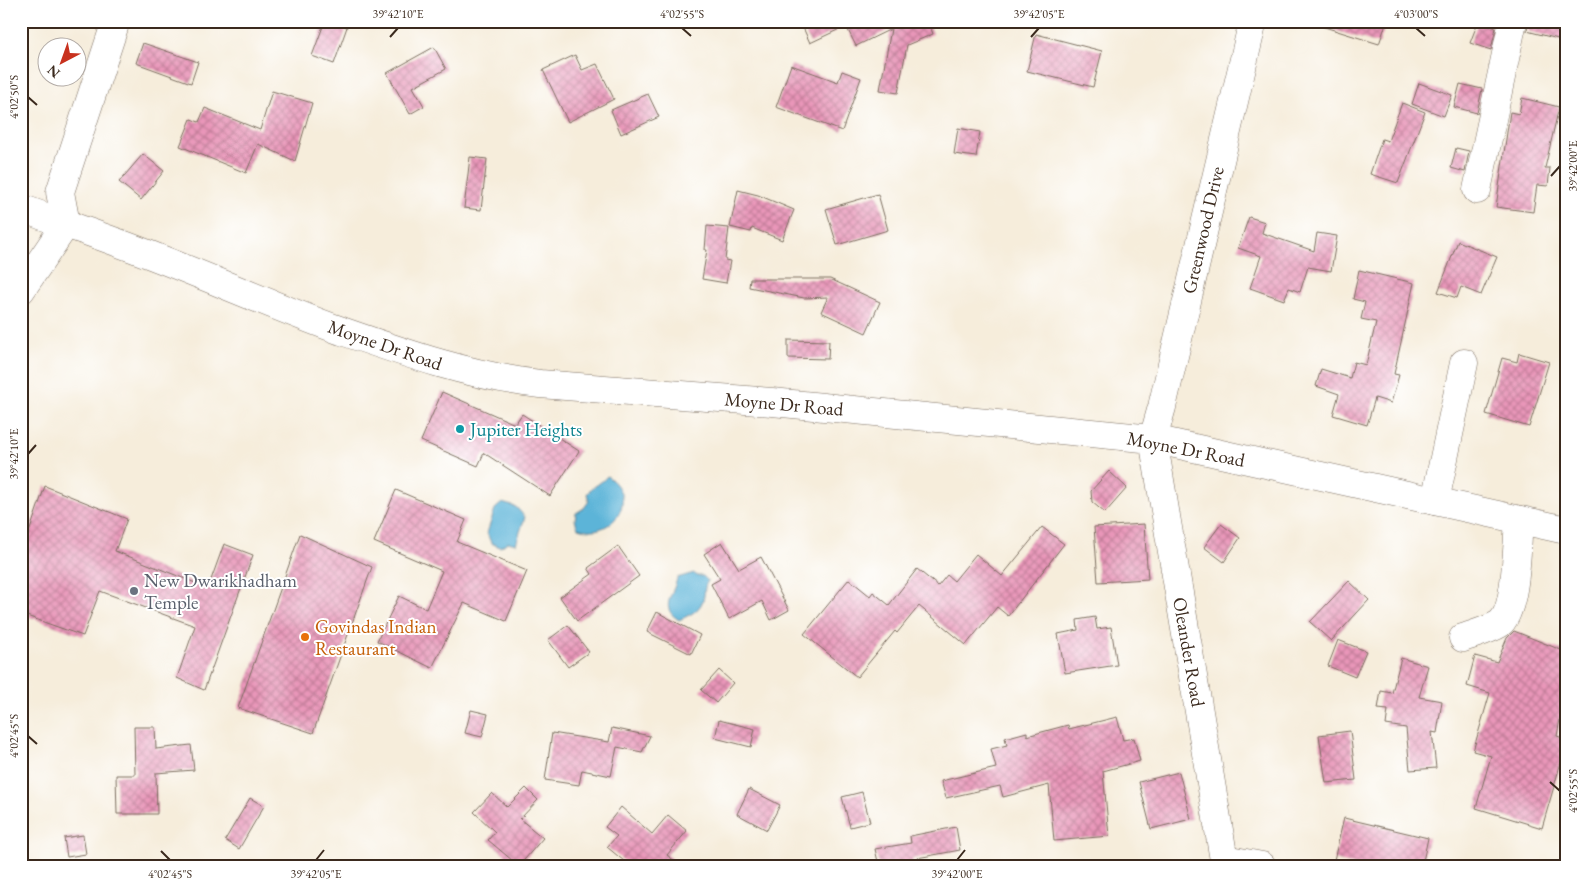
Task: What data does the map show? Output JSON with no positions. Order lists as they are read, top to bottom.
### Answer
{
  "streets": {
    "main road": ["Greenwood Drive", "Moyne Dr Road", "Oleander Road"]
  },
  "crossings": [
    ["Greenwood Drive", "Moyne Dr Road"],
    ["Greenwood Drive", "Oleander Road"],
    ["Moyne Dr Road", "Oleander Road"]
  ],
  "places": ["Jupiter Heights", "New Dwarikhadham Temple", "Govindas Indian Restaurant"],
  "north": "bottom left",
  "coordinates": [
    "39°42'10\"E",
    "4°02'55\"S",
    "39°42'05\"E",
    "4°03'00\"S",
    "4°02'50\"S",
    "39°42'00\"E",
    "4°02'45\"S"
  ]
}
